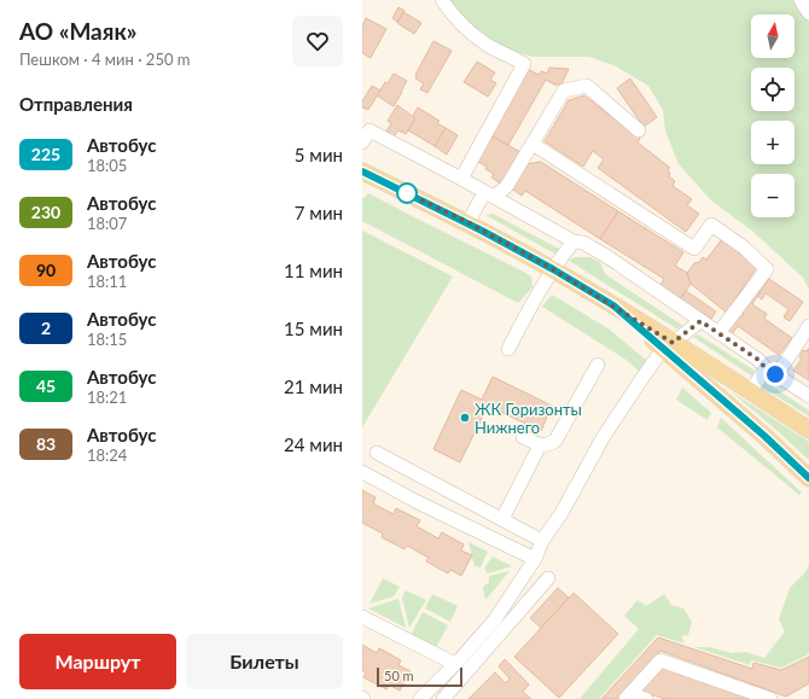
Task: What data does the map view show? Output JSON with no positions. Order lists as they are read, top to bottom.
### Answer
{
  "places": ["ЖК Горизонты Нижнего"],
  "lines": ["bus line 225"],
  "scale_bar": "50 m",
  "north": "top",
  "page": {
    "heading": [
      ["АО «Маяк»", "Пешком · 4 мин · 250 m"],
      "Отправления"
    ],
    "map_buttons": ["+", "−"],
    "list": [
      {
        "mark": "225",
        "name": "Автобус",
        "note": "18:05",
        "value": "5 мин"
      },
      {
        "mark": "230",
        "name": "Автобус",
        "note": "18:07",
        "value": "7 мин"
      },
      {
        "mark": "90",
        "name": "Автобус",
        "note": "18:11",
        "value": "11 мин"
      },
      {
        "mark": "2",
        "name": "Автобус",
        "note": "18:15",
        "value": "15 мин"
      },
      {
        "mark": "45",
        "name": "Автобус",
        "note": "18:21",
        "value": "21 мин"
      },
      {
        "mark": "83",
        "name": "Автобус",
        "note": "18:24",
        "value": "24 мин"
      }
    ],
    "buttons": ["Маршрут", "Билеты"],
    "scale": "50 m"
  }
}
